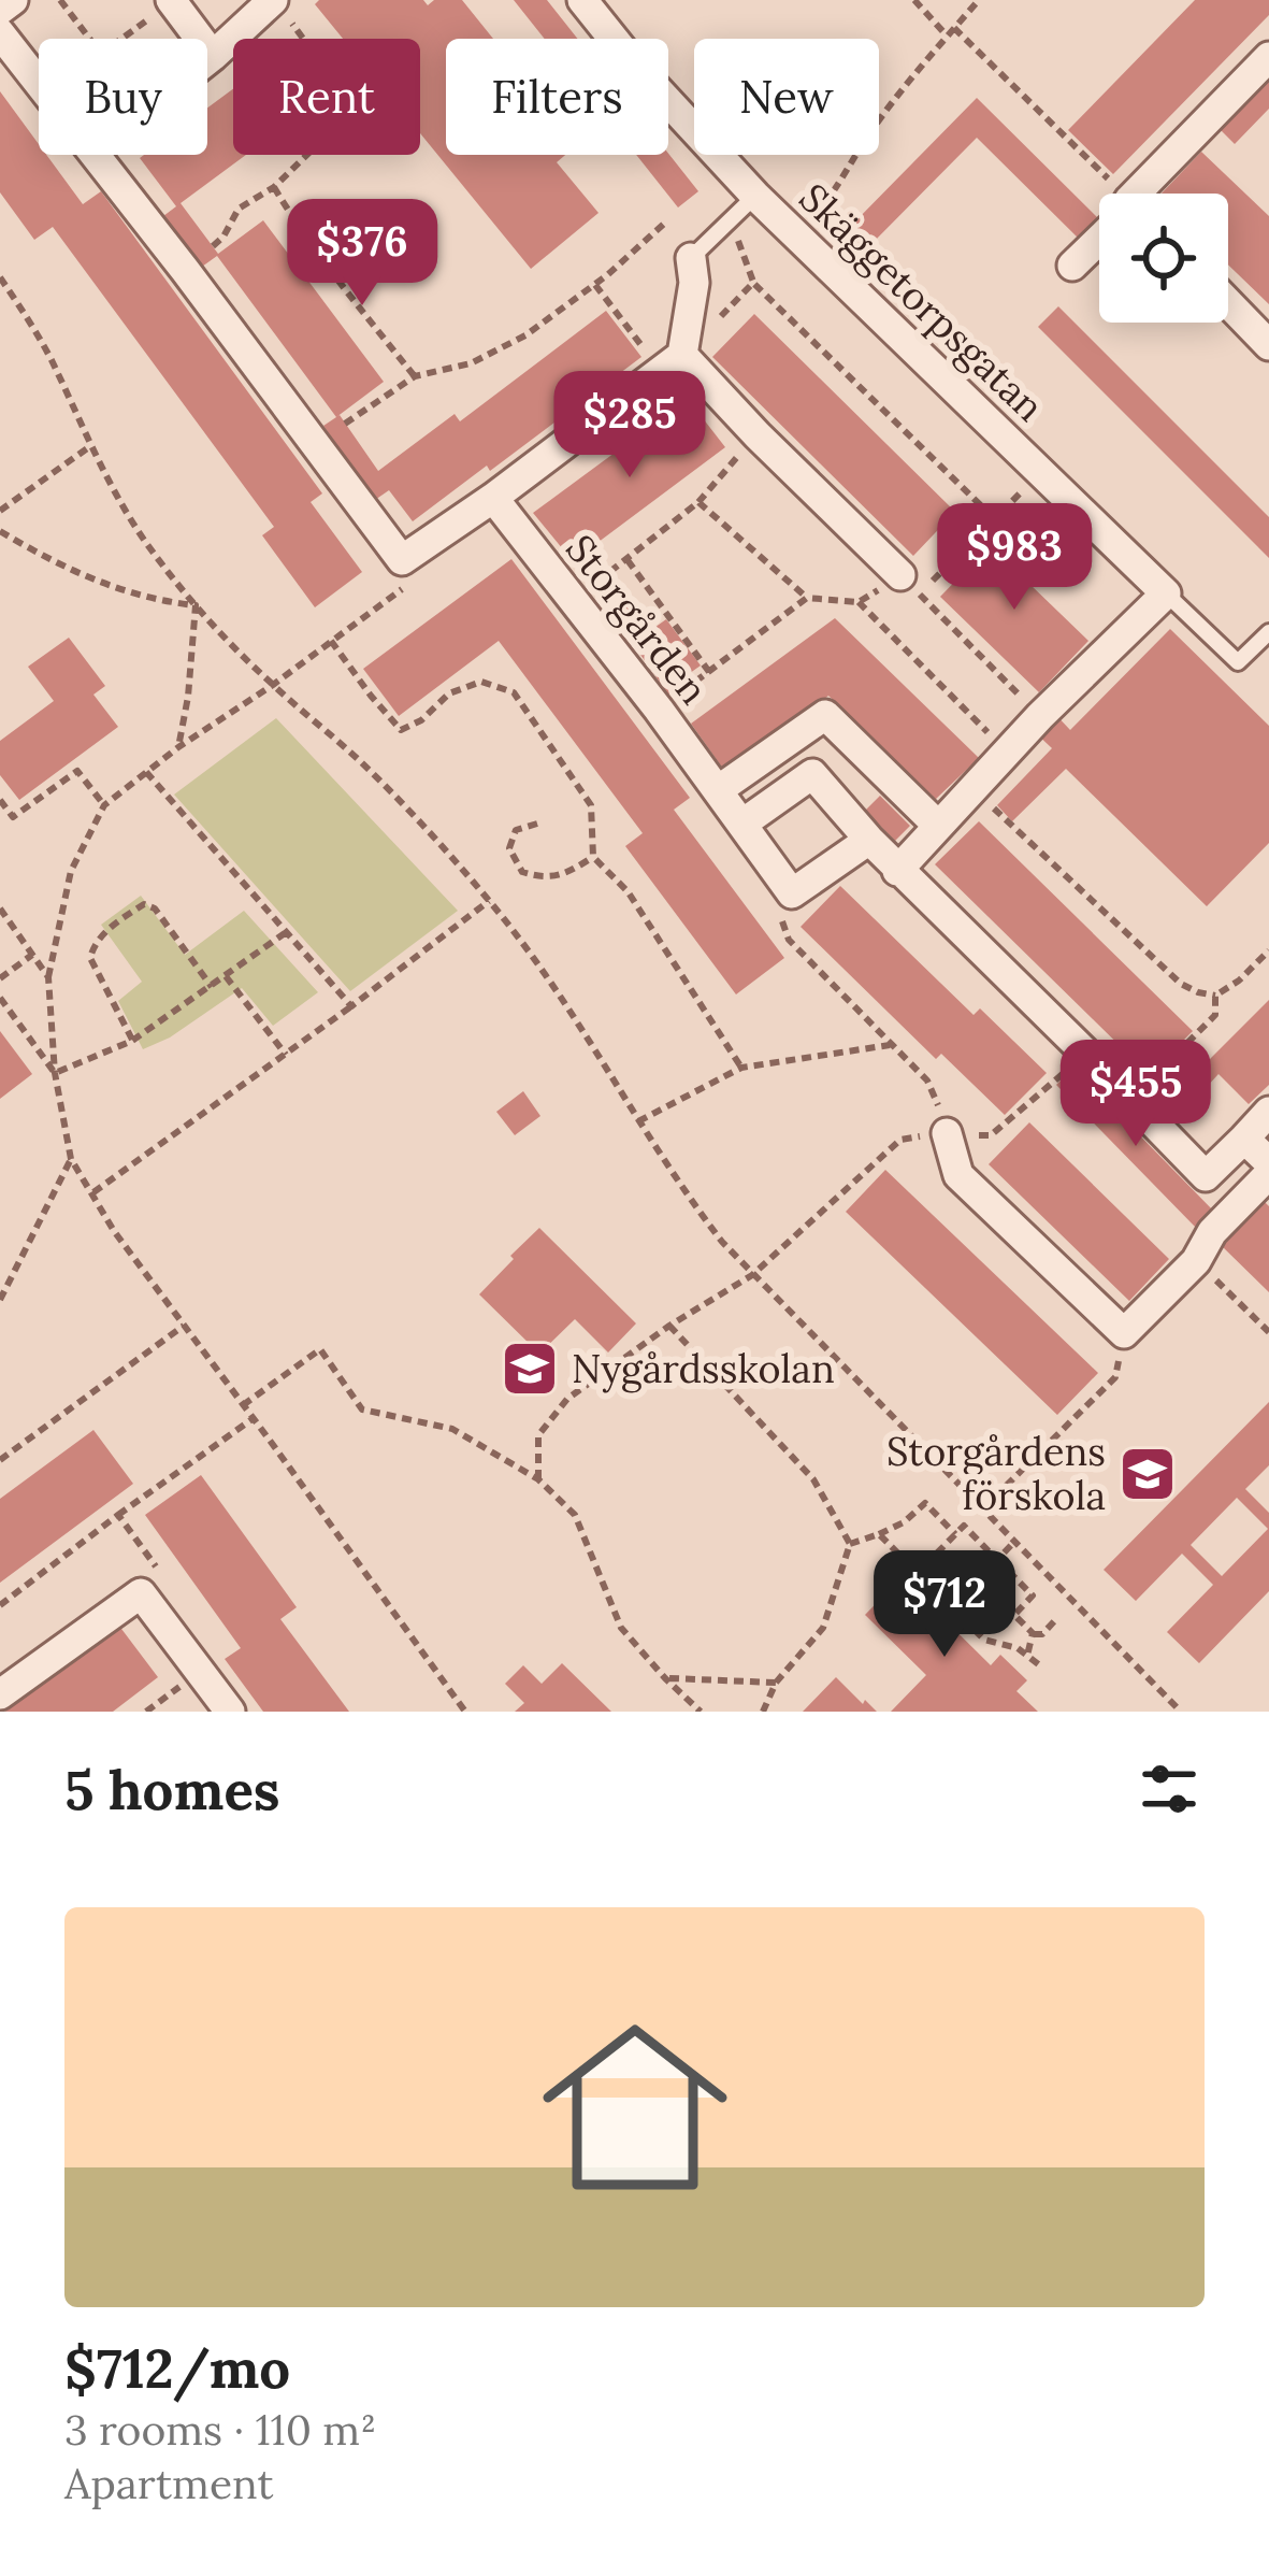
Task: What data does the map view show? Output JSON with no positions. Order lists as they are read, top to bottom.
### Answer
{
  "streets": {
    "street": ["Skäggetorpsgatan", "Storgården"]
  },
  "places": {
    "school or university": ["Nygårdsskolan", "Storgårdens förskola"]
  },
  "page": {
    "chip": [
      "Buy",
      "Rent",
      "Filters",
      "New"
    ],
    "price": [
      "$376",
      "$285",
      "$983",
      "$455",
      "$712"
    ],
    "heading": "5 homes",
    "list": [
      {
        "name": "$712/mo",
        "note": "3 rooms · 110 m² · Apartment"
      }
    ]
  }
}
